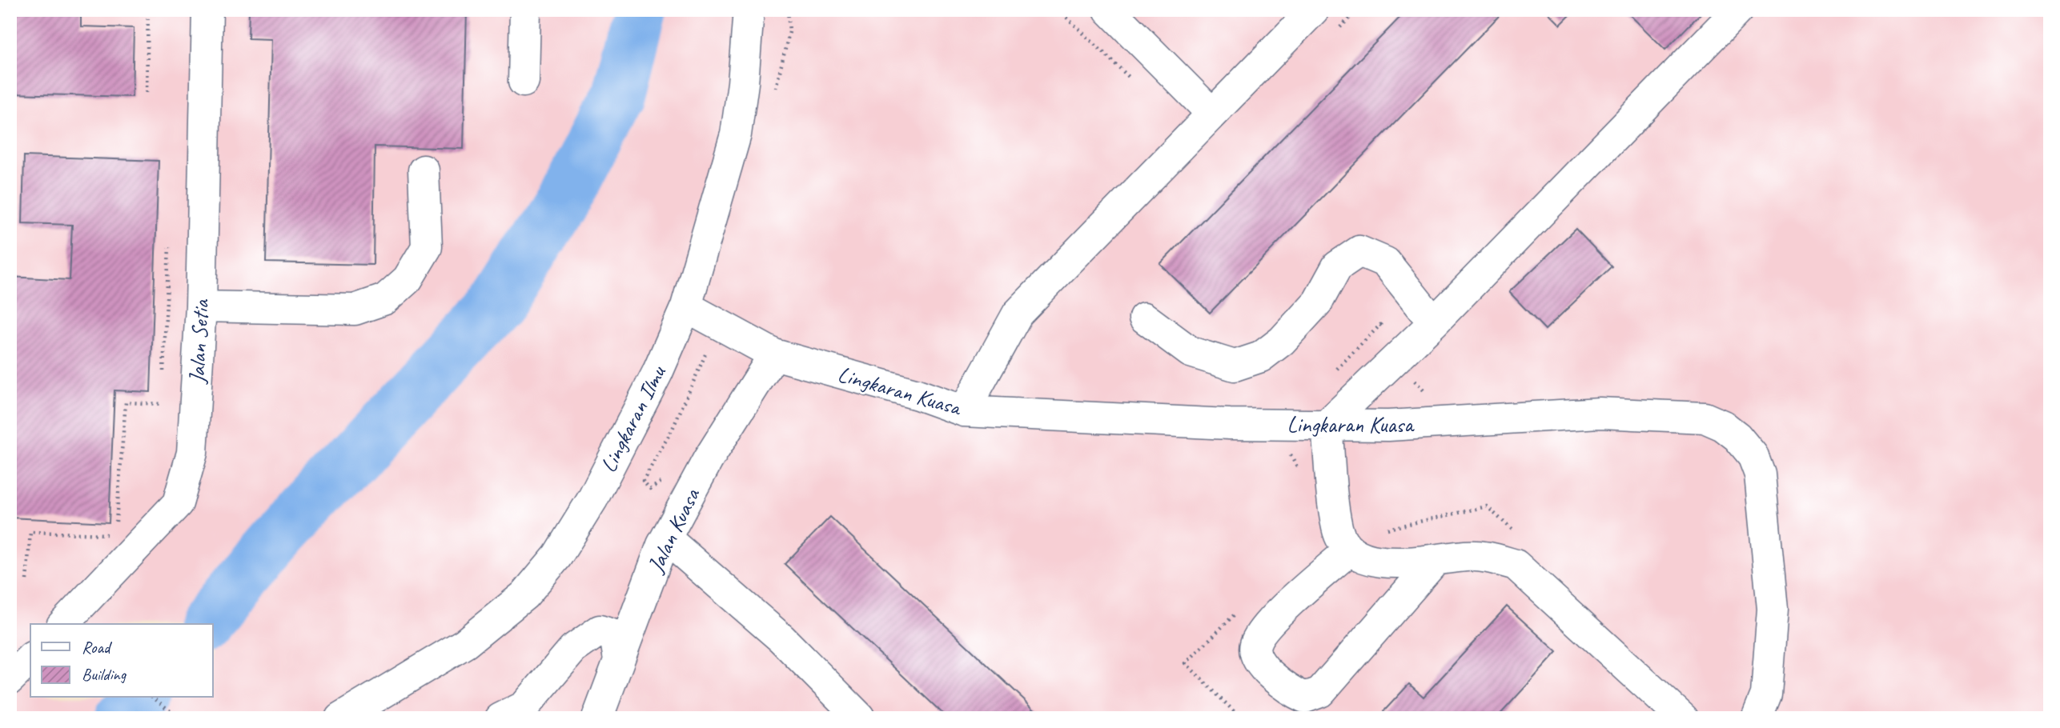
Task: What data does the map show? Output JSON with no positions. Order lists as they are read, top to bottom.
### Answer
{
  "streets": {
    "street": [
      "Jalan Setia",
      "Lingkaran Kuasa",
      "Lingkaran Ilmu",
      "Jalan Kuasa"
    ]
  },
  "crossings": [
    ["Lingkaran Kuasa", "Lingkaran Ilmu"],
    ["Lingkaran Kuasa", "Jalan Kuasa"]
  ],
  "legend": ["Road", "Building"]
}
